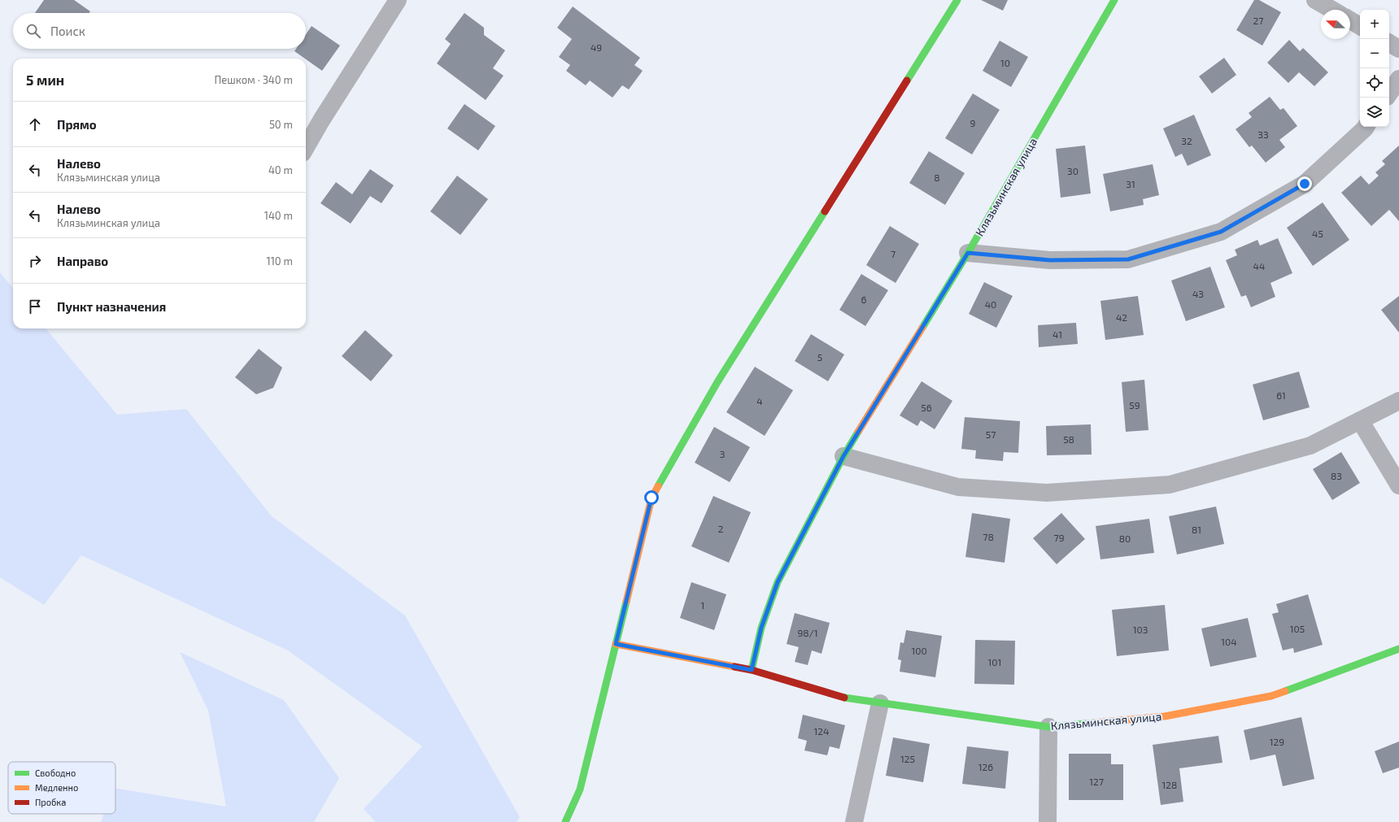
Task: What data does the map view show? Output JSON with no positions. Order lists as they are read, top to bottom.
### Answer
{
  "streets": {
    "street": ["Клязьминская улица"]
  },
  "house_numbers": [
    "27",
    "49",
    "10",
    "9",
    "33",
    "32",
    "30",
    "8",
    "31",
    "45",
    "7",
    "44",
    "43",
    "6",
    "40",
    "42",
    "41",
    "5",
    "61",
    "4",
    "59",
    "56",
    "57",
    "58",
    "3",
    "83",
    "2",
    "81",
    "78",
    "79",
    "80",
    "1",
    "105",
    "103",
    "98/1",
    "104",
    "100",
    "101",
    "124",
    "129",
    "125",
    "126",
    "127",
    "128"
  ],
  "legend": ["Свободно", "Медленно", "Пробка"],
  "north": "left",
  "page": {
    "map_buttons": ["+", "−"],
    "search": "Поиск",
    "heading": ["5 мин", "Пешком · 340 m"],
    "list": [
      ["Прямо", "50 m"],
      ["Налево", "Клязьминская улица", "40 m"],
      ["Налево", "Клязьминская улица", "140 m"],
      ["Направо", "110 m"],
      "Пункт назначения"
    ]
  }
}
